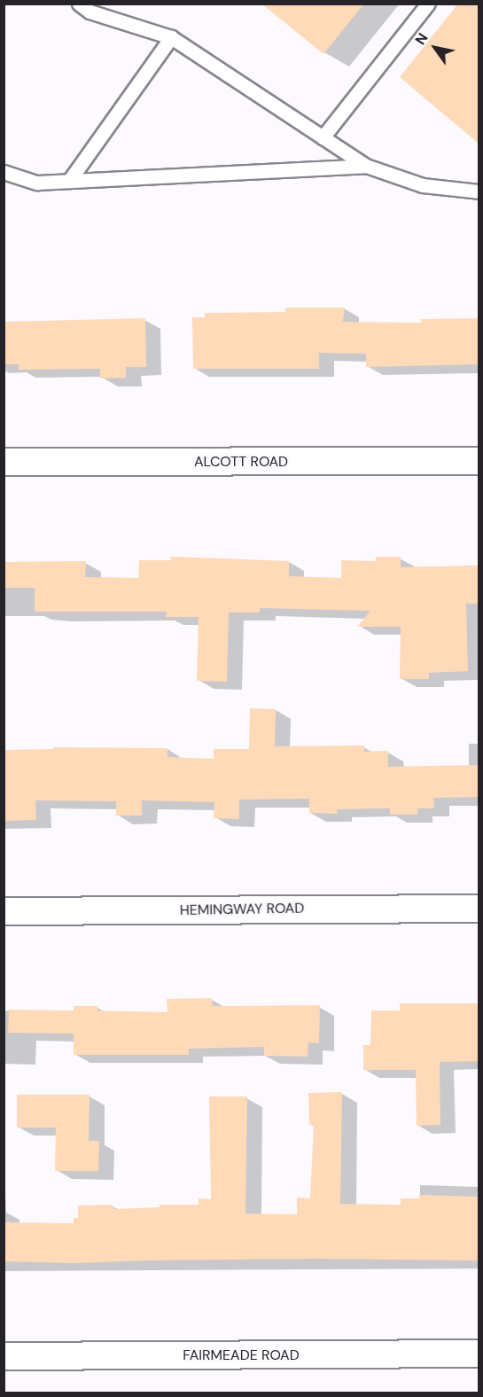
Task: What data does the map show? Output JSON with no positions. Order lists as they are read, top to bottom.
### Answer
{
  "streets": {
    "street": ["ALCOTT ROAD", "HEMINGWAY ROAD", "FAIRMEADE ROAD"]
  },
  "north": "top left"
}
